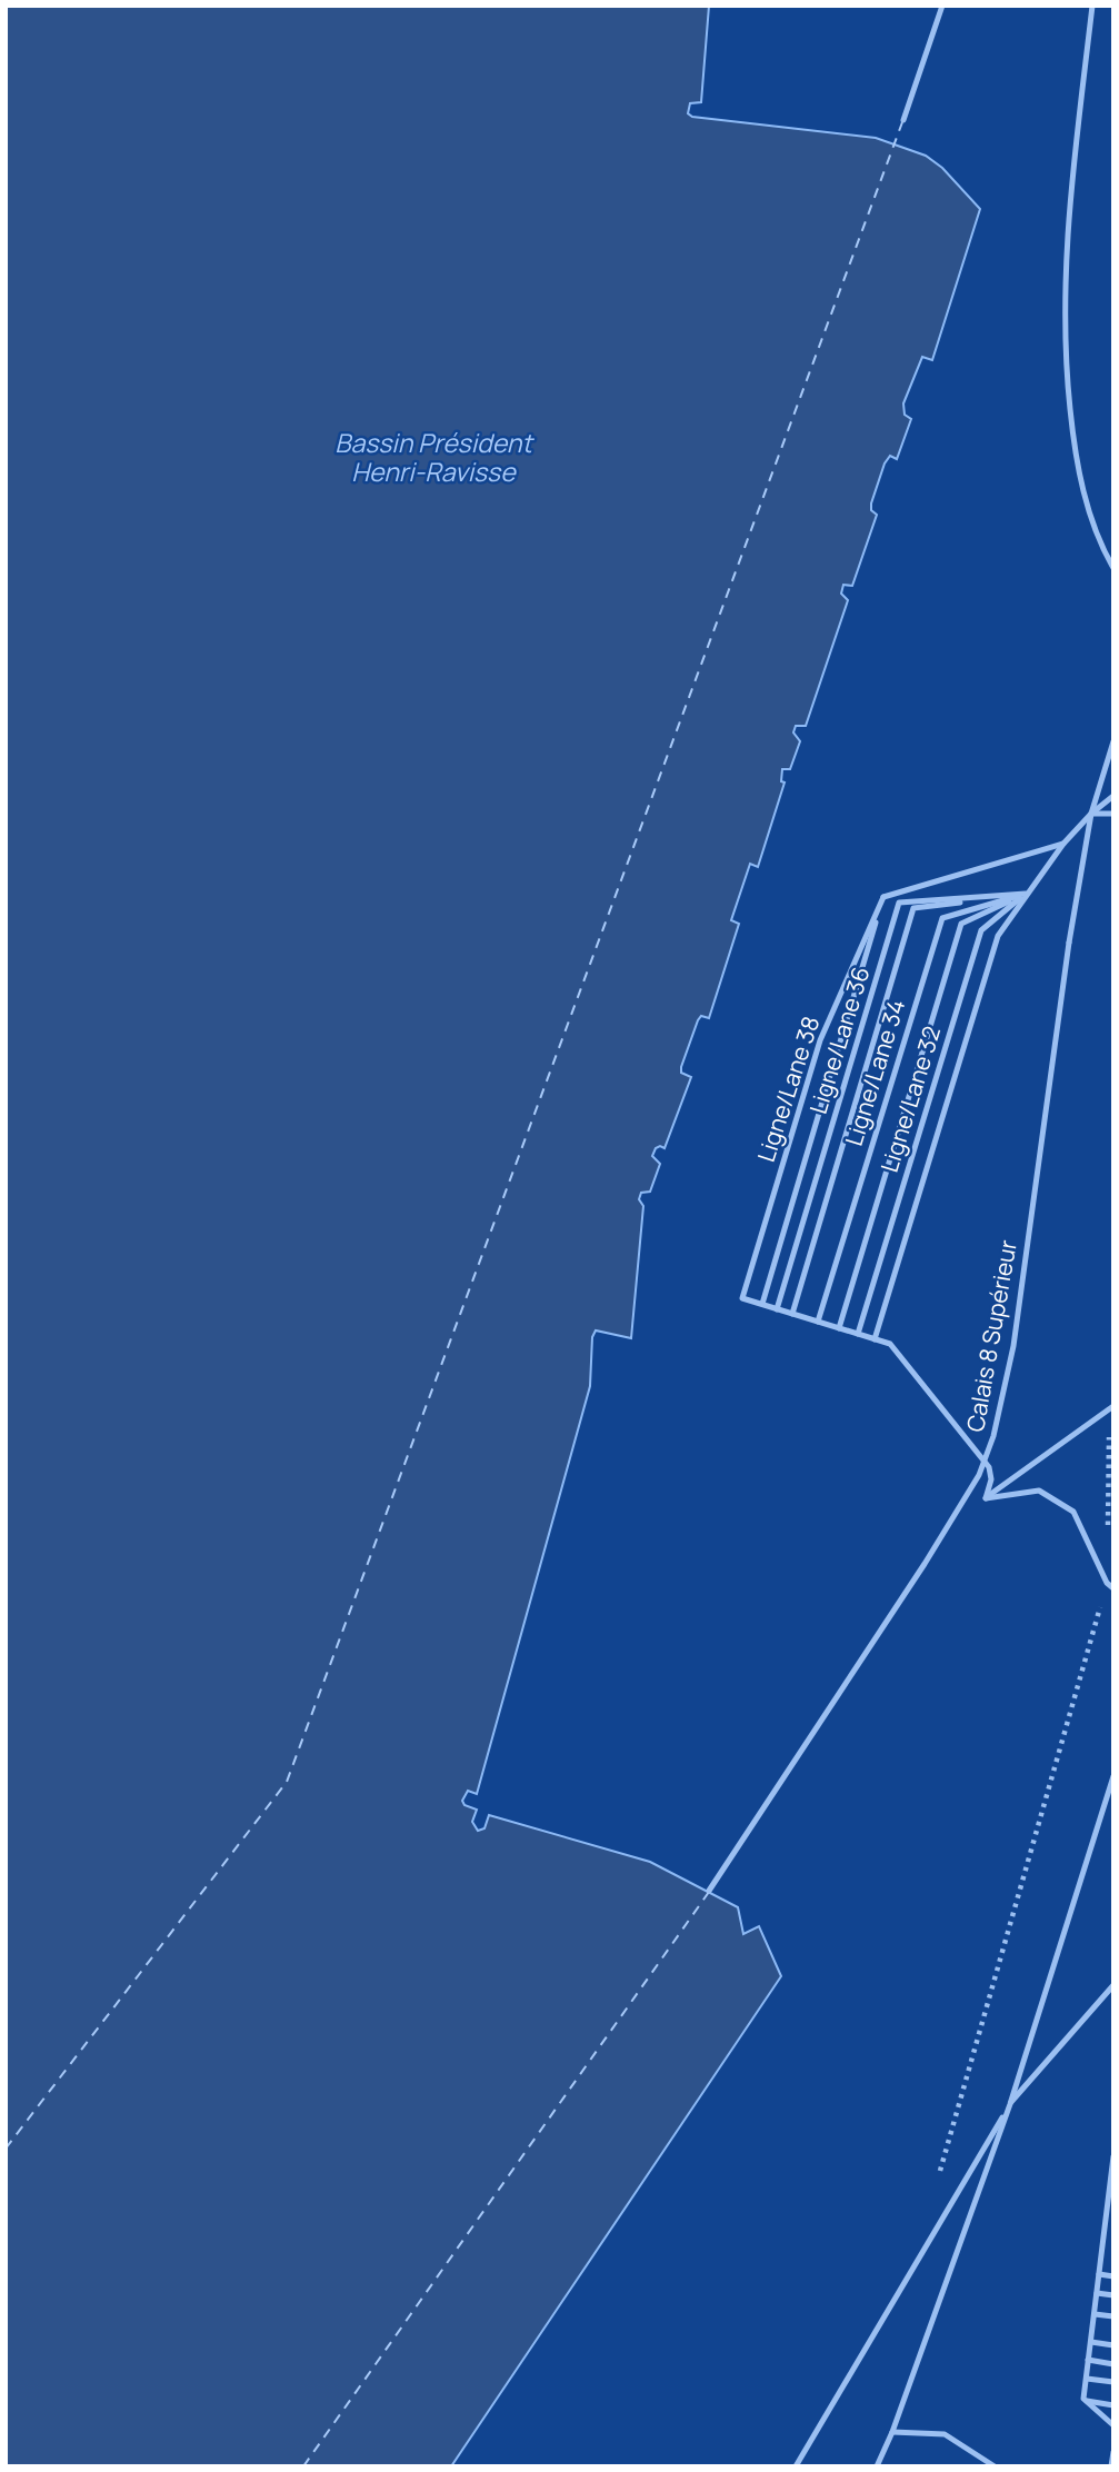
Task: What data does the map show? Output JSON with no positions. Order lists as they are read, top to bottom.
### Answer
{
  "streets": {
    "lane": [
      "Ligne/Lane 36",
      "Ligne/Lane 34",
      "Ligne/Lane 38",
      "Ligne/Lane 32",
      "Calais 8 Supérieur"
    ]
  },
  "crossings": [
    ["Ligne/Lane 36", "Ligne/Lane 34"],
    ["Ligne/Lane 36", "Ligne/Lane 32"],
    ["Ligne/Lane 34", "Ligne/Lane 32"]
  ],
  "water": ["Bassin Président Henri-Ravisse"]
}
